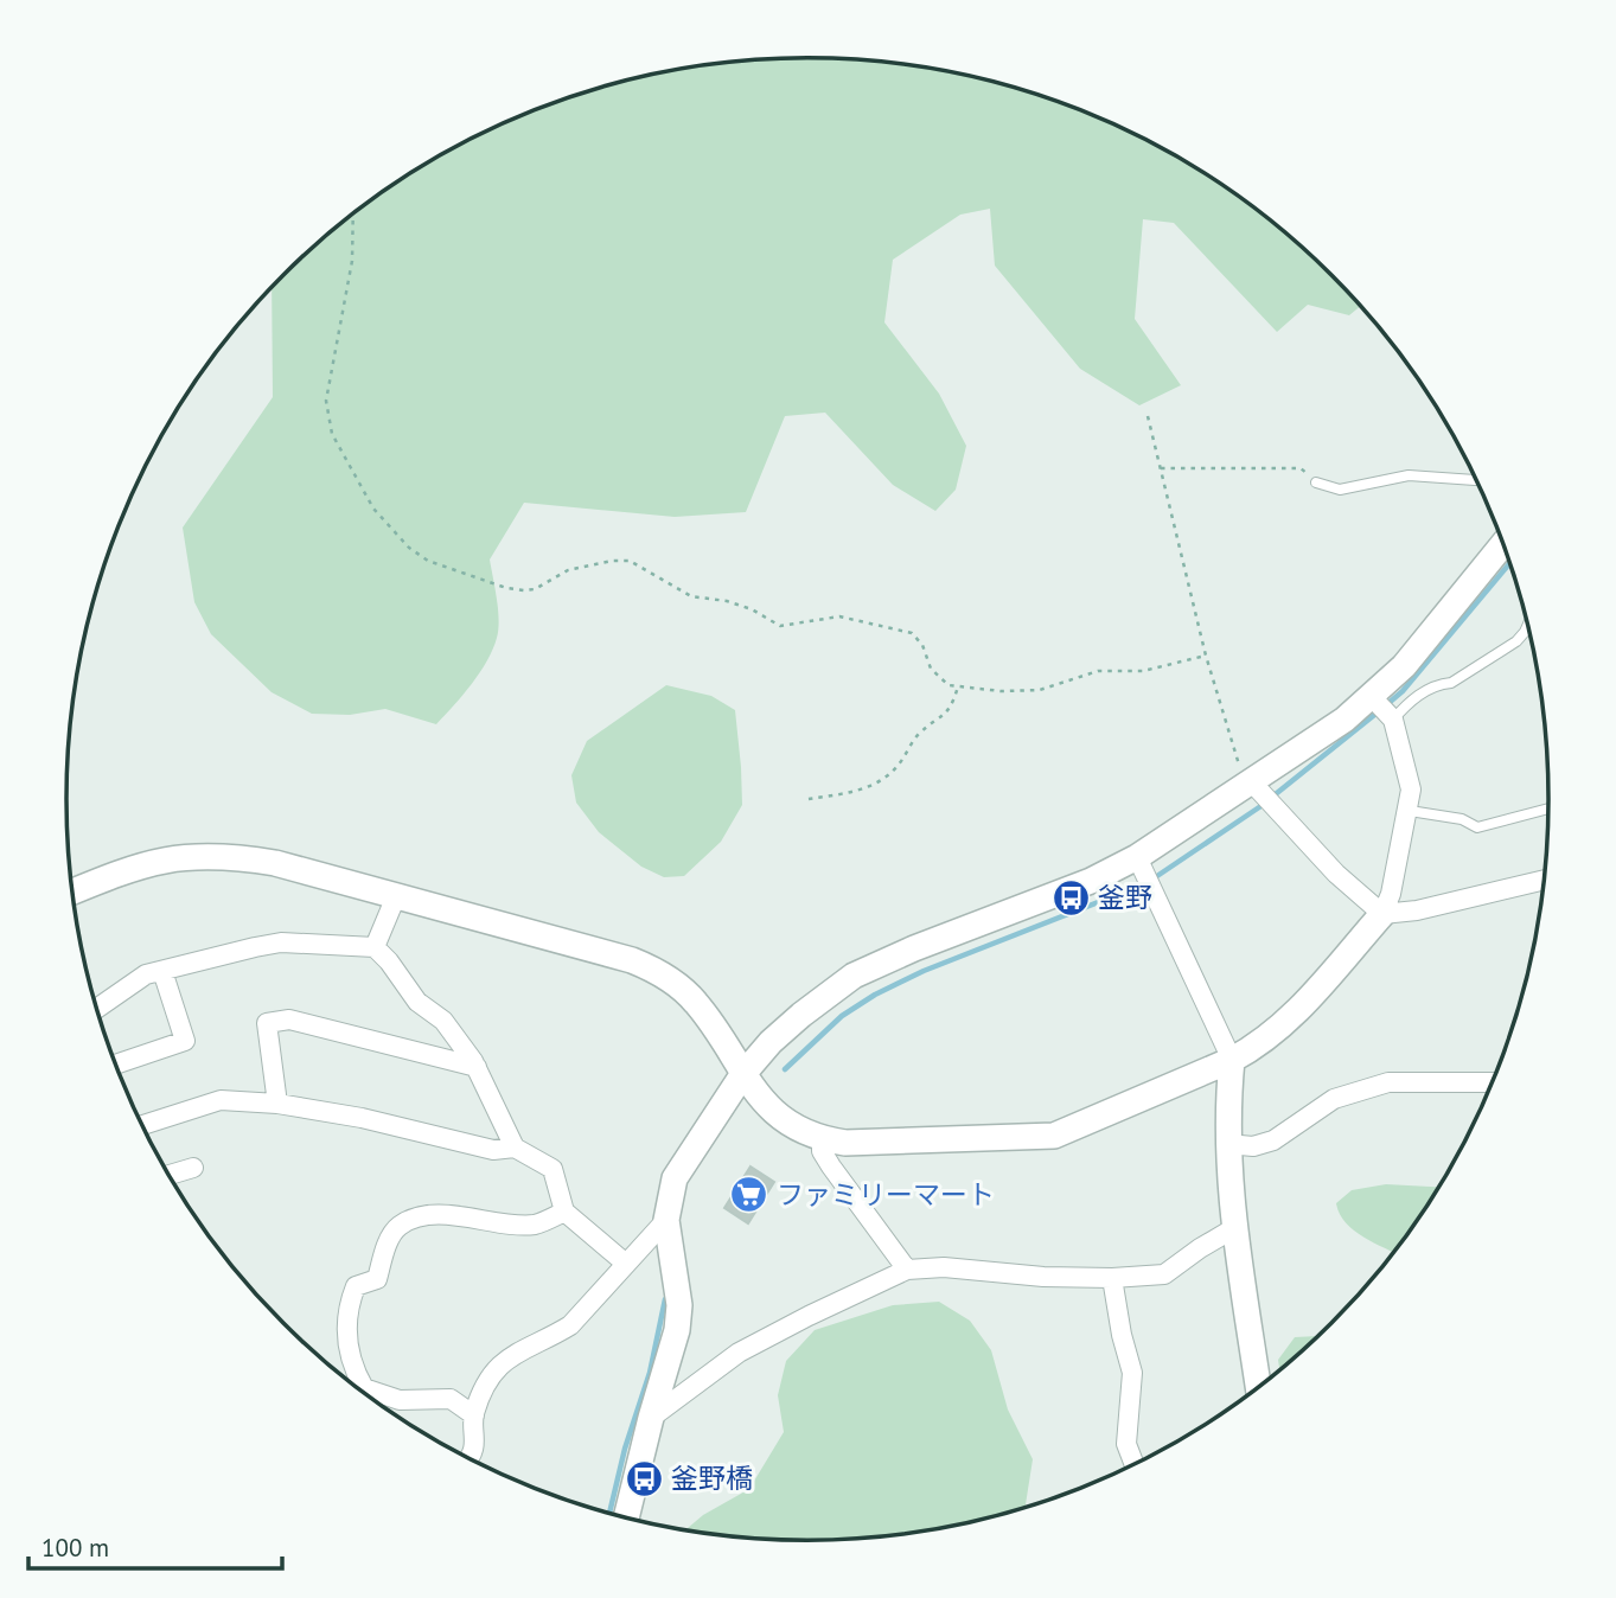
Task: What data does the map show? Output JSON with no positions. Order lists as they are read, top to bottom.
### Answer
{
  "places": {
    "bus stop": ["釜野", "釜野橋"],
    "supermarket": ["ファミリーマート"]
  },
  "scale_bar": "100 m"
}
